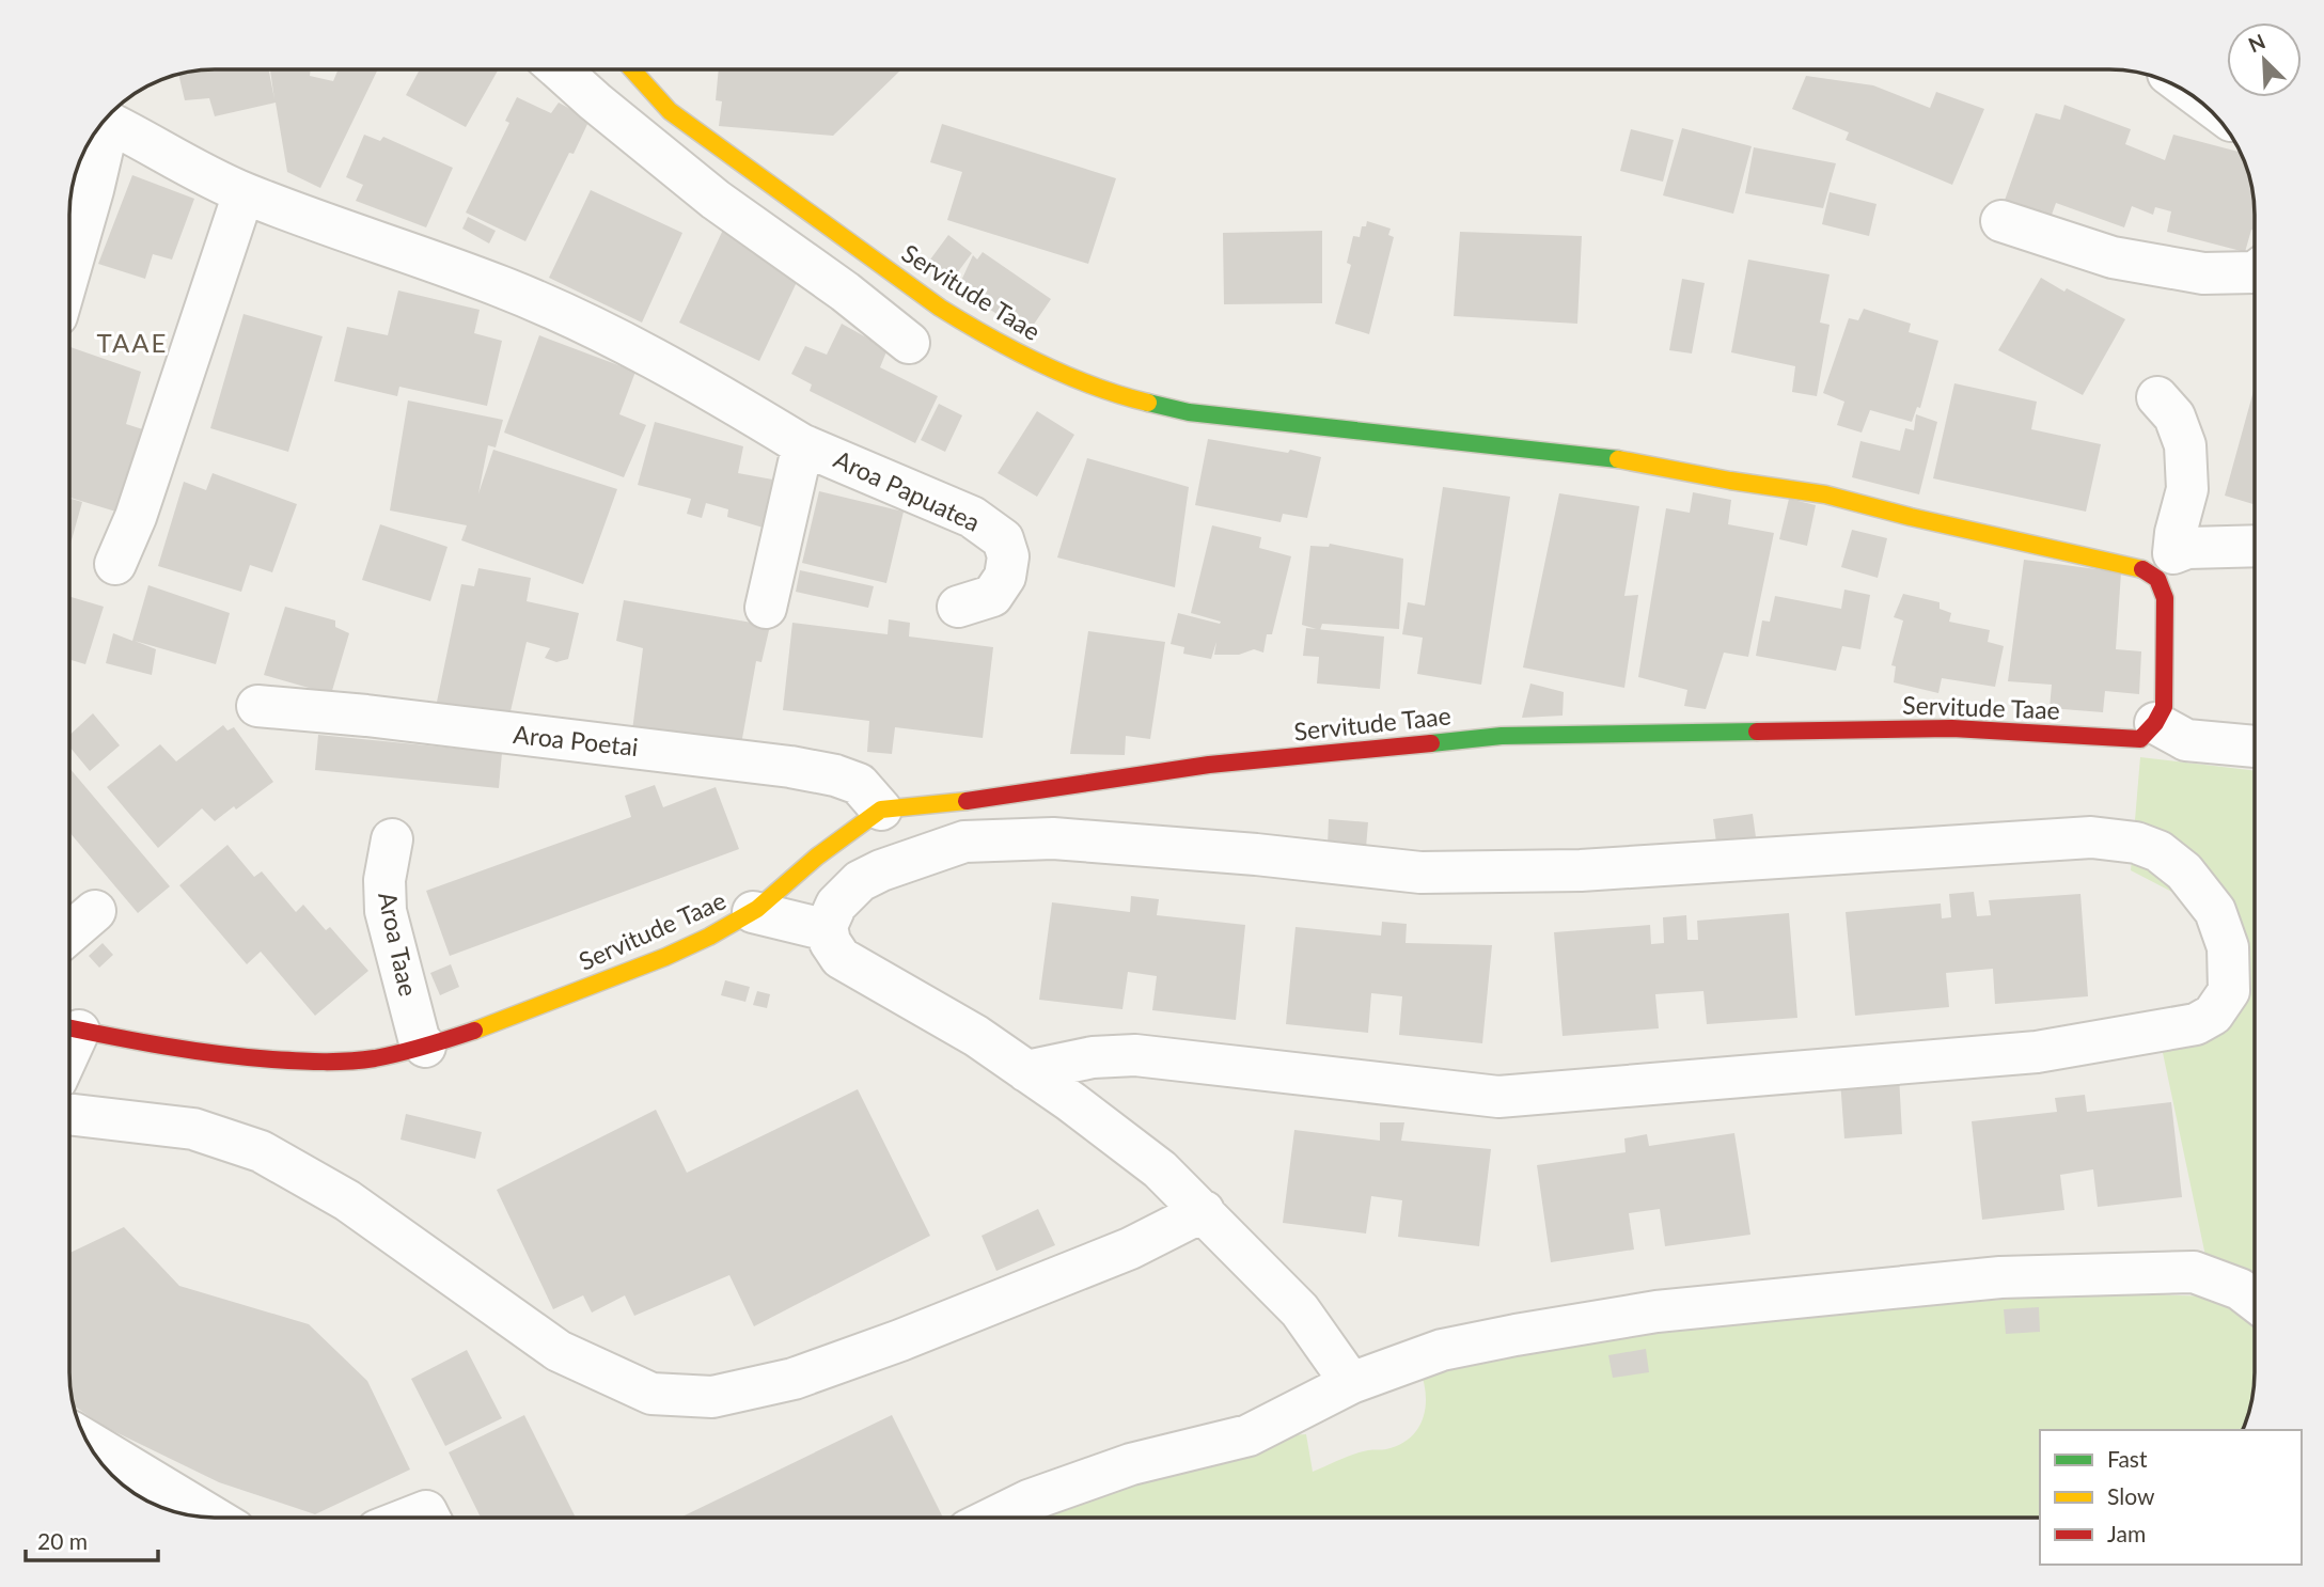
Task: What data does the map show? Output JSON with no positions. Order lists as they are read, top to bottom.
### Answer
{
  "streets": {
    "street": [
      "Servitude Taae",
      "Aroa Papuatea",
      "Aroa Poetai",
      "Aroa Taae"
    ]
  },
  "crossings": [
    ["Servitude Taae", "Aroa Poetai"],
    ["Servitude Taae", "Aroa Taae"]
  ],
  "districts": ["TAAE"],
  "legend": ["Fast", "Slow", "Jam"],
  "scale_bar": "20 m",
  "north": "top left"
}
